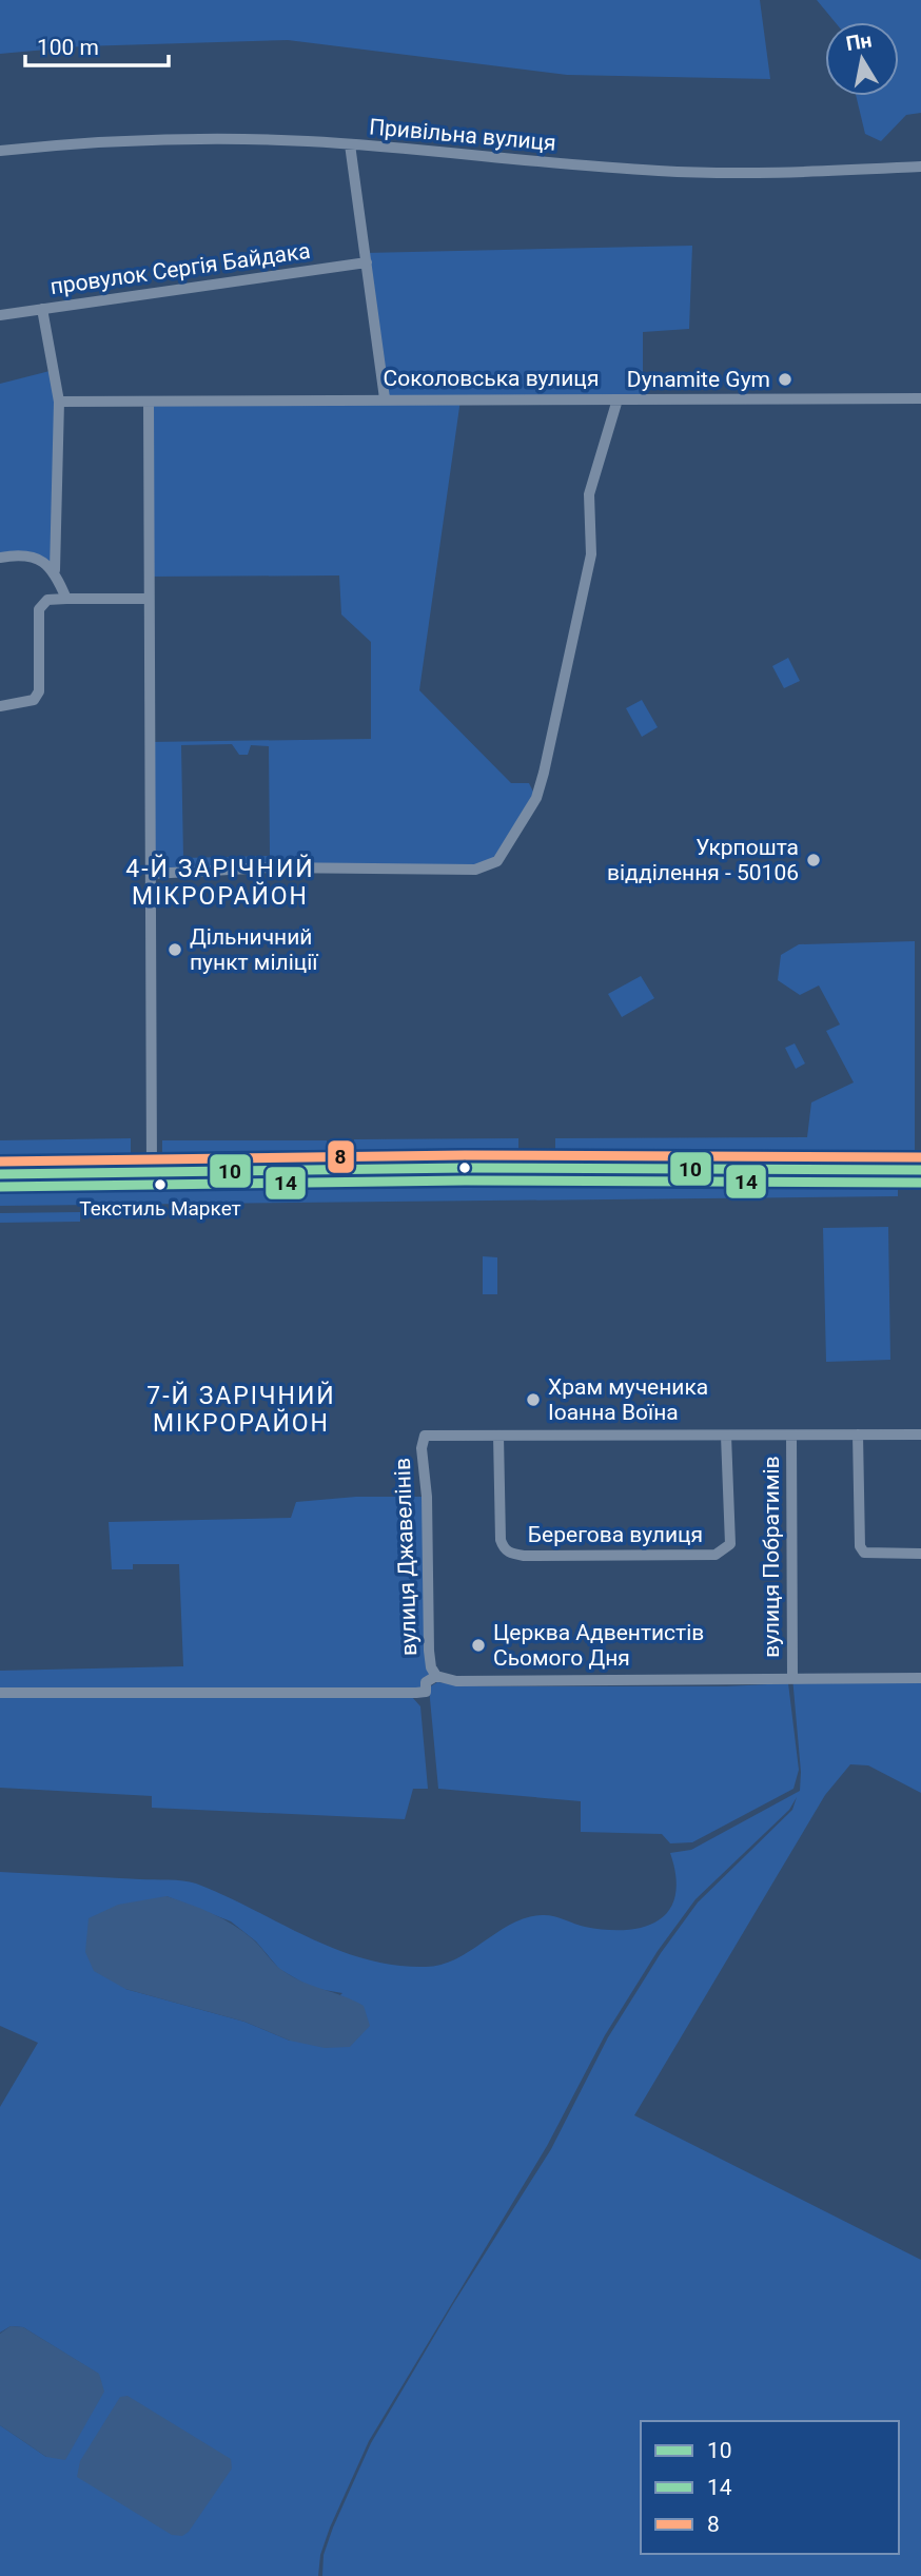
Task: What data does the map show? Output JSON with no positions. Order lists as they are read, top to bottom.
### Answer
{
  "streets": {
    "street": [
      "Привільна вулиця",
      "провулок Сергія Байдака",
      "Соколовська вулиця",
      "Берегова вулиця",
      "вулиця Джавелінів",
      "вулиця Побратимів"
    ]
  },
  "crossings": [
    ["Берегова вулиця", "вулиця Джавелінів"]
  ],
  "districts": ["4-Й ЗАРІЧНИЙ МІКРОРАЙОН", "7-Й ЗАРІЧНИЙ МІКРОРАЙОН"],
  "places": [
    "Dynamite Gym",
    "Укрпошта відділення - 50106",
    "Дільничний пункт міліції",
    "Текстиль Маркет",
    "Храм мученика Іоанна Воїна",
    "Церква Адвентистів Сьомого Дня"
  ],
  "lines": ["transit line 8", "transit line 10", "transit line 14"],
  "legend": ["10", "14", "8"],
  "scale_bar": "100 m",
  "north": "top"
}
